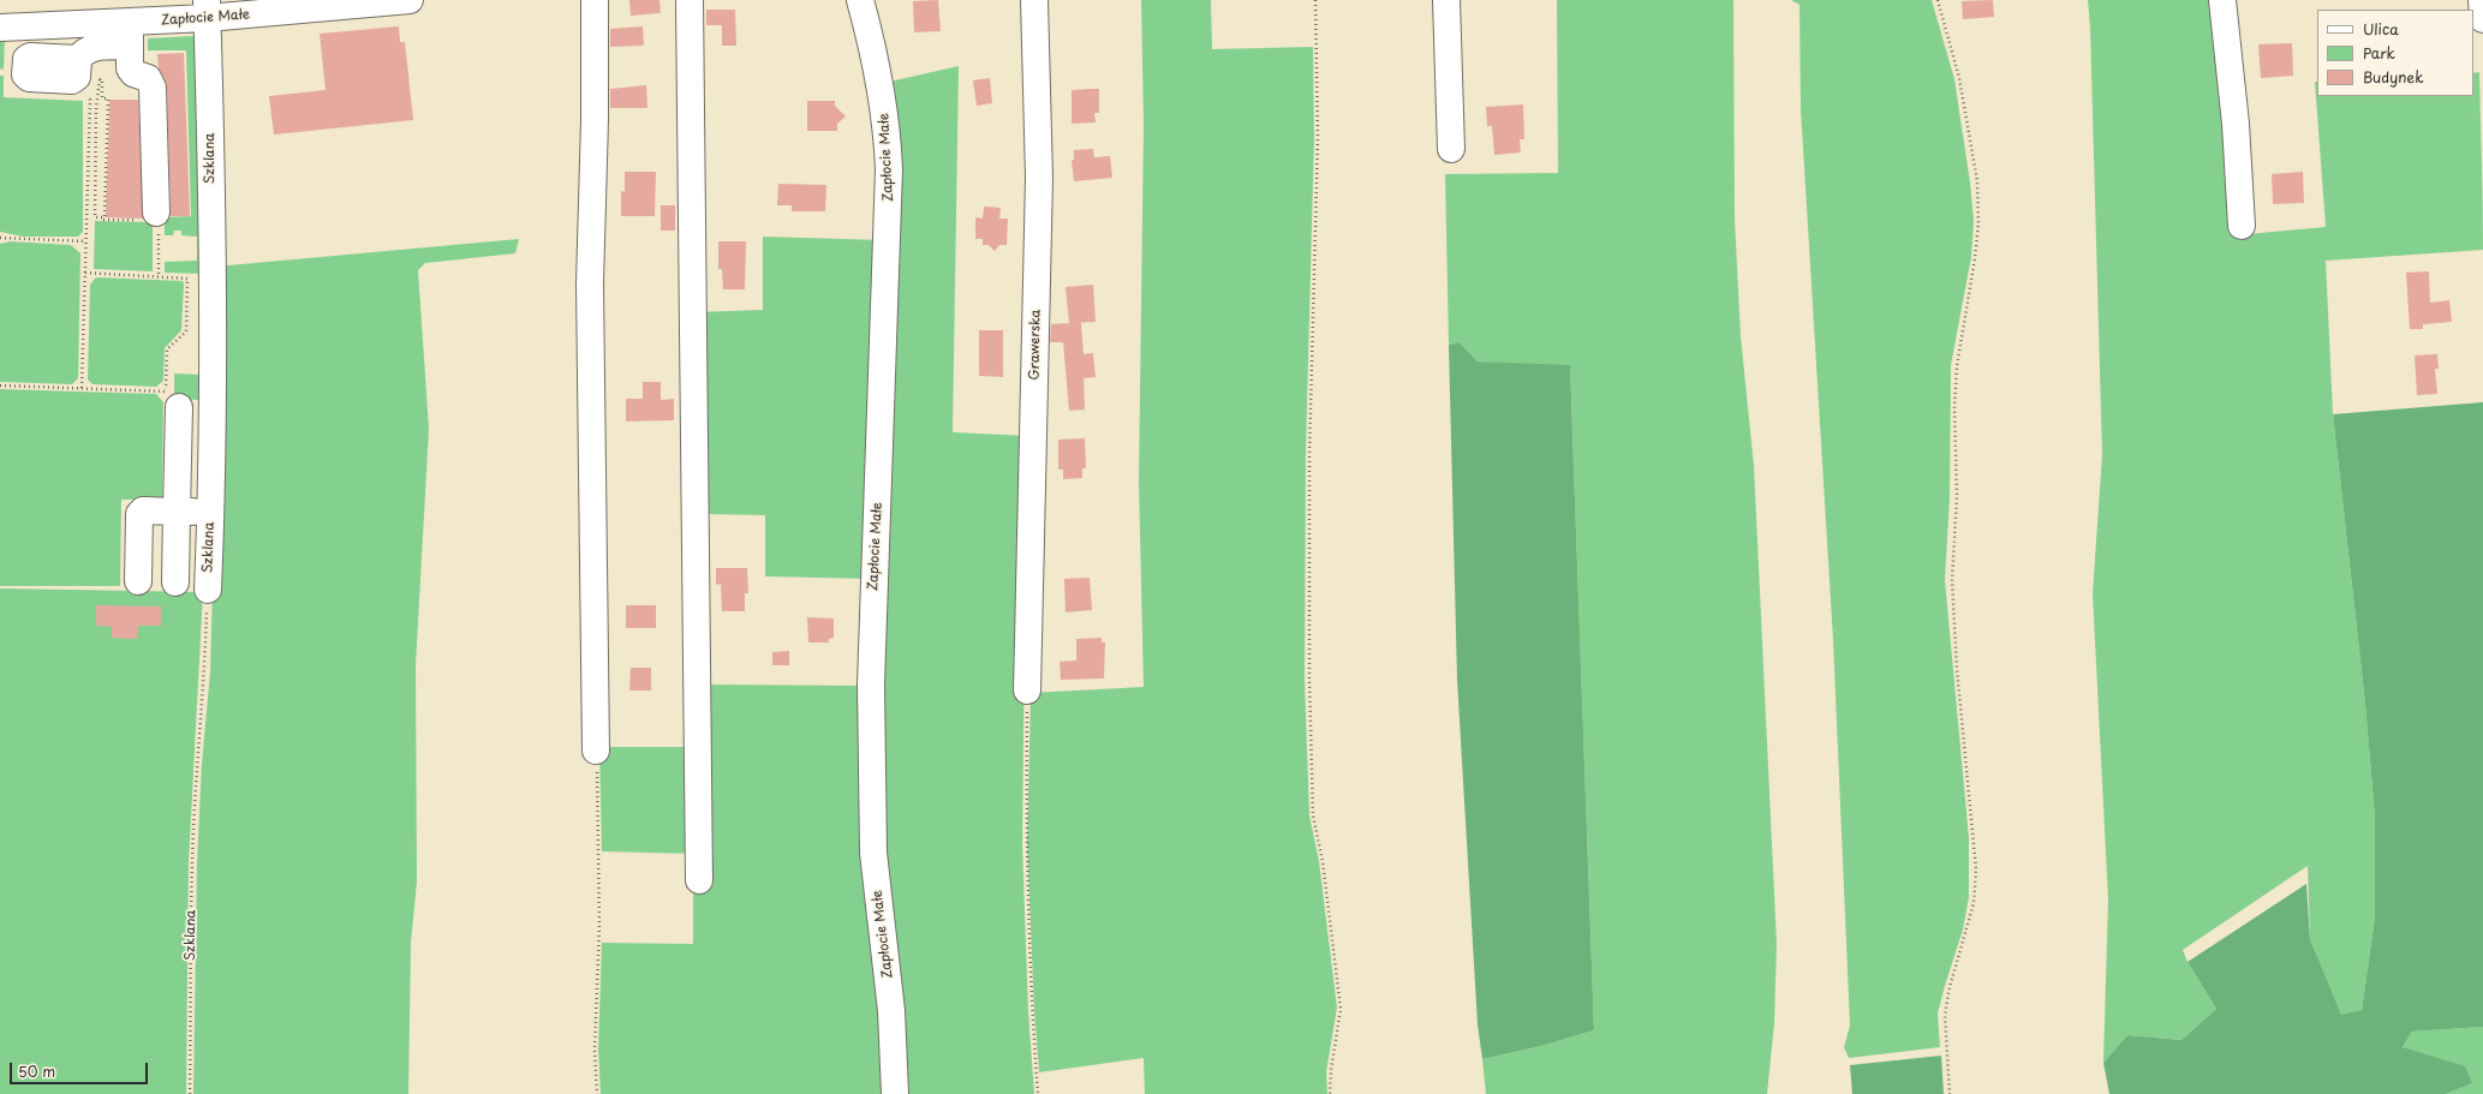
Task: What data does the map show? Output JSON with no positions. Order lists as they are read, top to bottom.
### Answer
{
  "streets": {
    "street": ["Zapłocie Małe", "Szklana", "Grawerska"]
  },
  "crossings": [
    ["Zapłocie Małe", "Szklana"]
  ],
  "legend": ["Ulica", "Park", "Budynek"],
  "scale_bar": "50 m"
}
